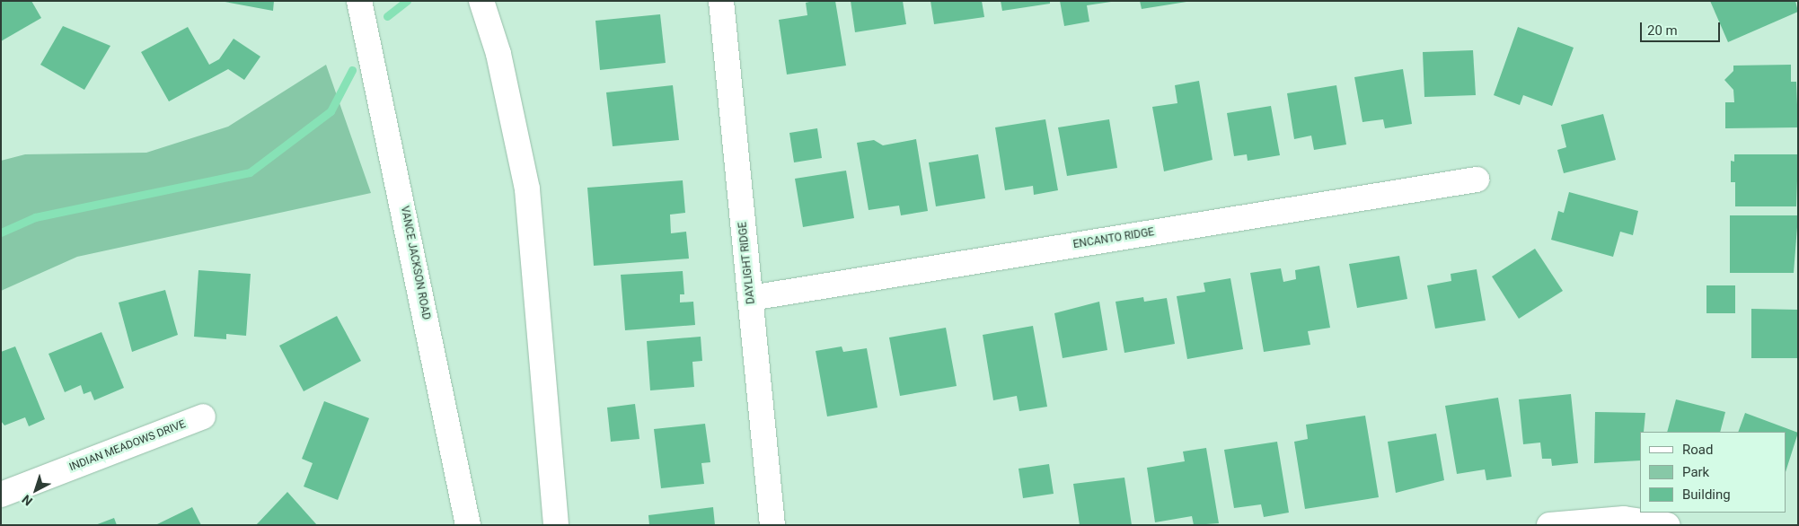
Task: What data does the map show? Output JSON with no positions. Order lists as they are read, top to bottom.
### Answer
{
  "streets": {
    "street": [
      "ENCANTO RIDGE",
      "VANCE JACKSON ROAD",
      "DAYLIGHT RIDGE",
      "INDIAN MEADOWS DRIVE"
    ]
  },
  "crossings": [
    ["ENCANTO RIDGE", "DAYLIGHT RIDGE"]
  ],
  "legend": ["Road", "Park", "Building"],
  "scale_bar": "20 m",
  "north": "bottom left"
}
